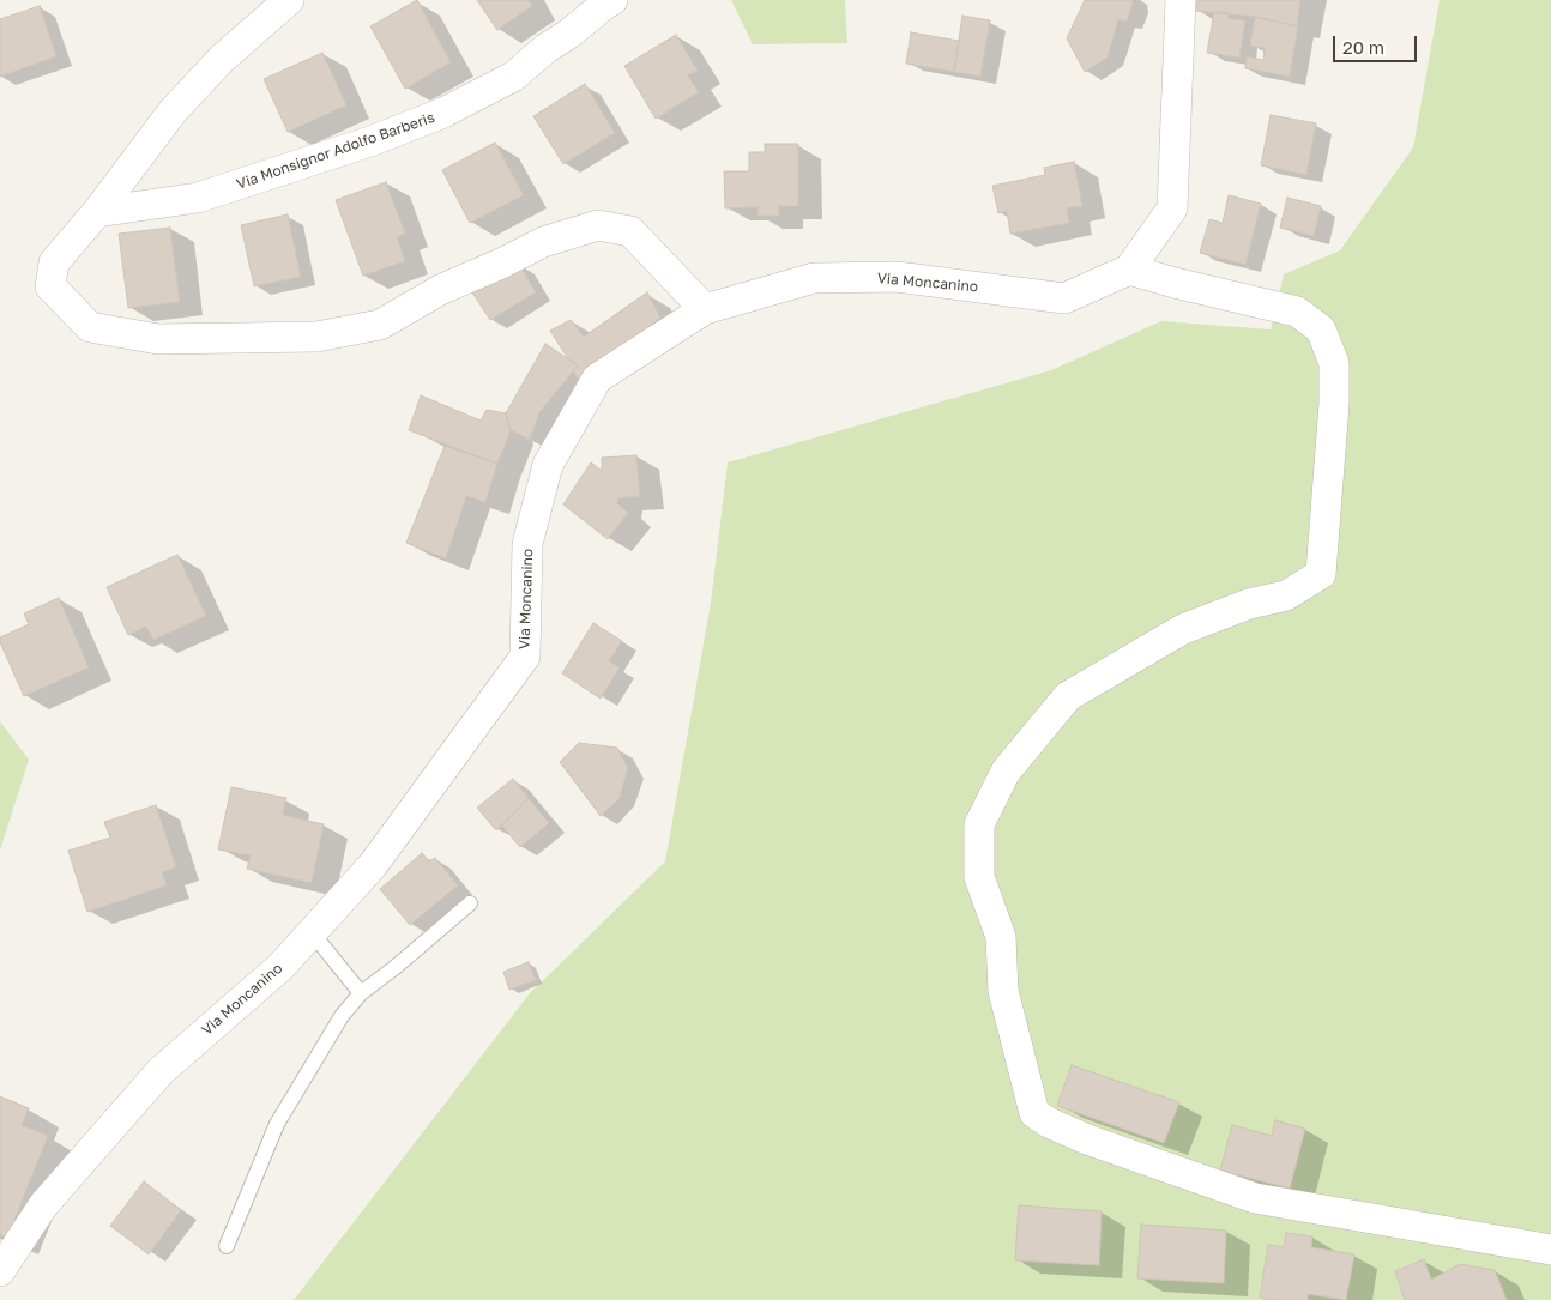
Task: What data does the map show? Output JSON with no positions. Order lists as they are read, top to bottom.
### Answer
{
  "streets": {
    "street": ["Via Monsignor Adolfo Barberis", "Via Moncanino"]
  },
  "scale_bar": "20 m"
}
